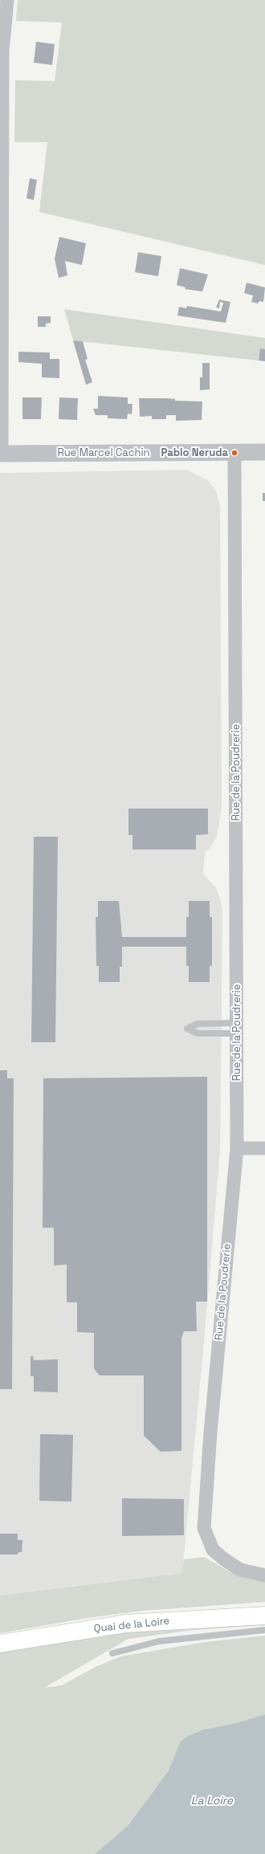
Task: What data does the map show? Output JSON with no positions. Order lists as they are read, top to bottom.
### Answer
{
  "streets": {
    "main road": ["Quai de la Loire"],
    "street": ["Rue Marcel Cachin", "Rue de la Poudrerie"]
  },
  "crossings": [
    ["Rue Marcel Cachin", "Rue de la Poudrerie"]
  ],
  "water": ["La Loire"],
  "places": ["Pablo Neruda"]
}
